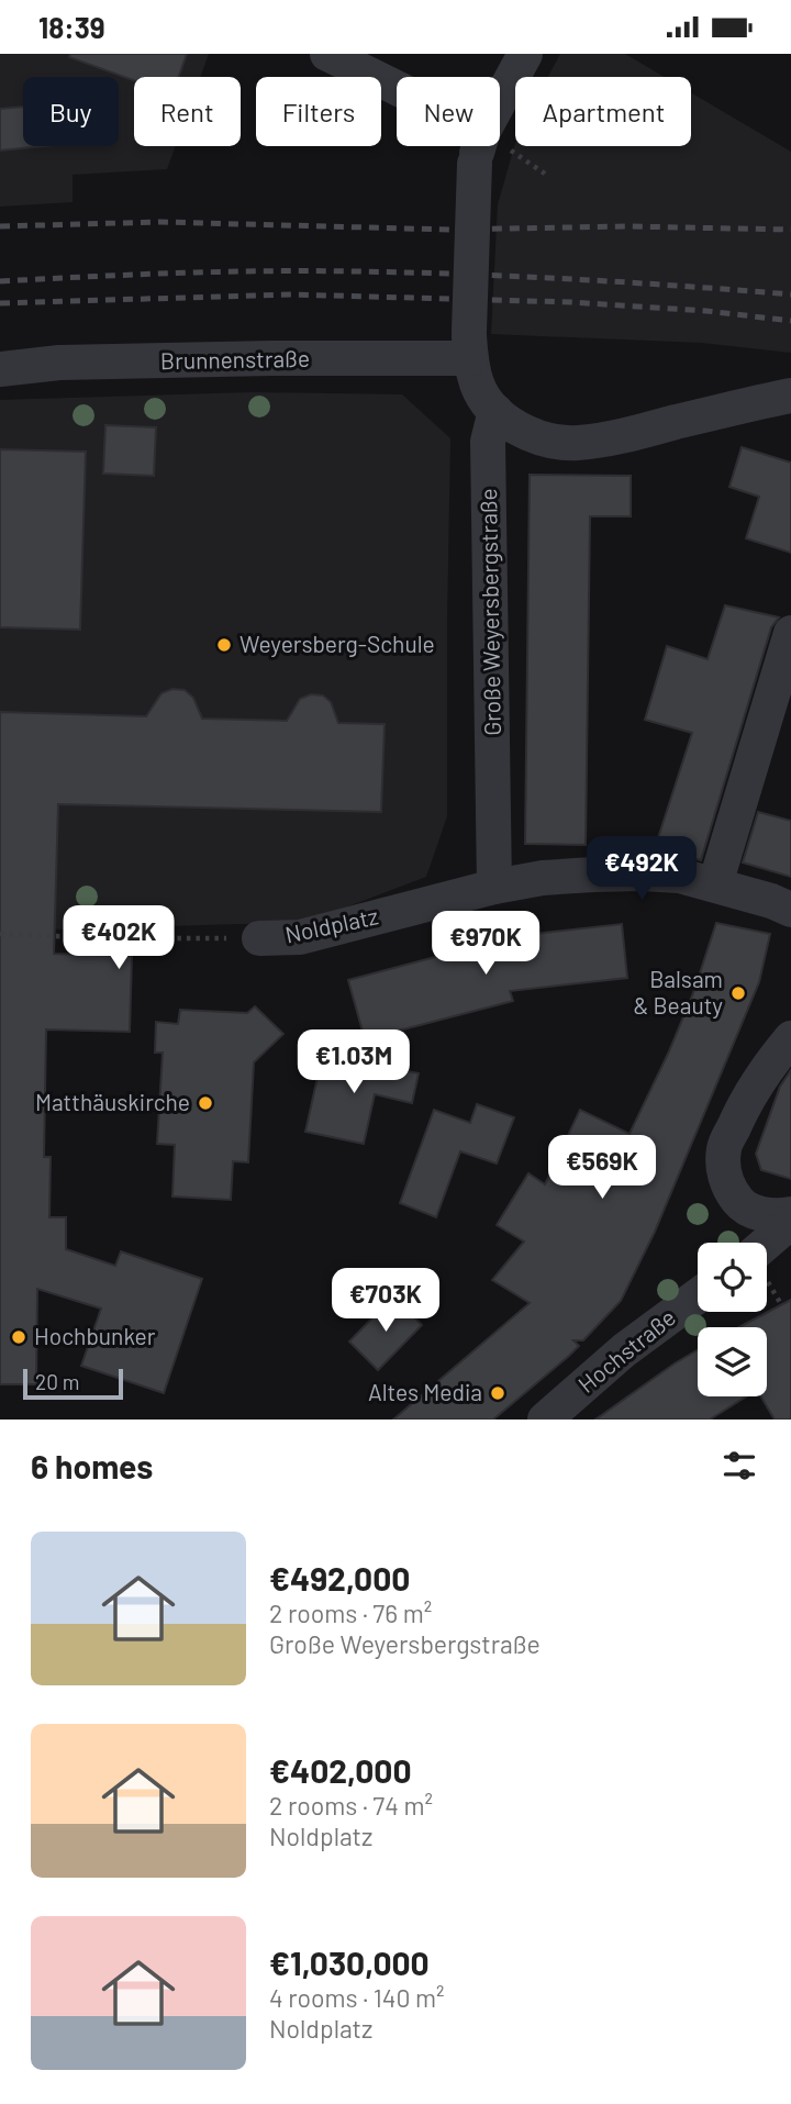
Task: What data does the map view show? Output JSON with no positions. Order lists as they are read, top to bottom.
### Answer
{
  "streets": {
    "street": [
      "Brunnenstraße",
      "Große Weyersbergstraße",
      "Noldplatz",
      "Hochstraße"
    ]
  },
  "crossings": [
    ["Große Weyersbergstraße", "Noldplatz"]
  ],
  "places": [
    "Weyersberg-Schule",
    "Balsam & Beauty",
    "Matthäuskirche",
    "Hochbunker",
    "Altes Media"
  ],
  "scale_bar": "20 m",
  "page": {
    "status": "18:39",
    "chip": [
      "Buy",
      "Rent",
      "Filters",
      "New",
      "Apartment"
    ],
    "price": [
      "€492K",
      "€402K",
      "€970K",
      "€1.03M",
      "€569K",
      "€703K"
    ],
    "scale": "20 m",
    "heading": "6 homes",
    "list": [
      {
        "name": "€492,000",
        "note": "2 rooms · 76 m² · Große Weyersbergstraße"
      },
      {
        "name": "€402,000",
        "note": "2 rooms · 74 m² · Noldplatz"
      },
      {
        "name": "€1,030,000",
        "note": "4 rooms · 140 m² · Noldplatz"
      }
    ]
  }
}
